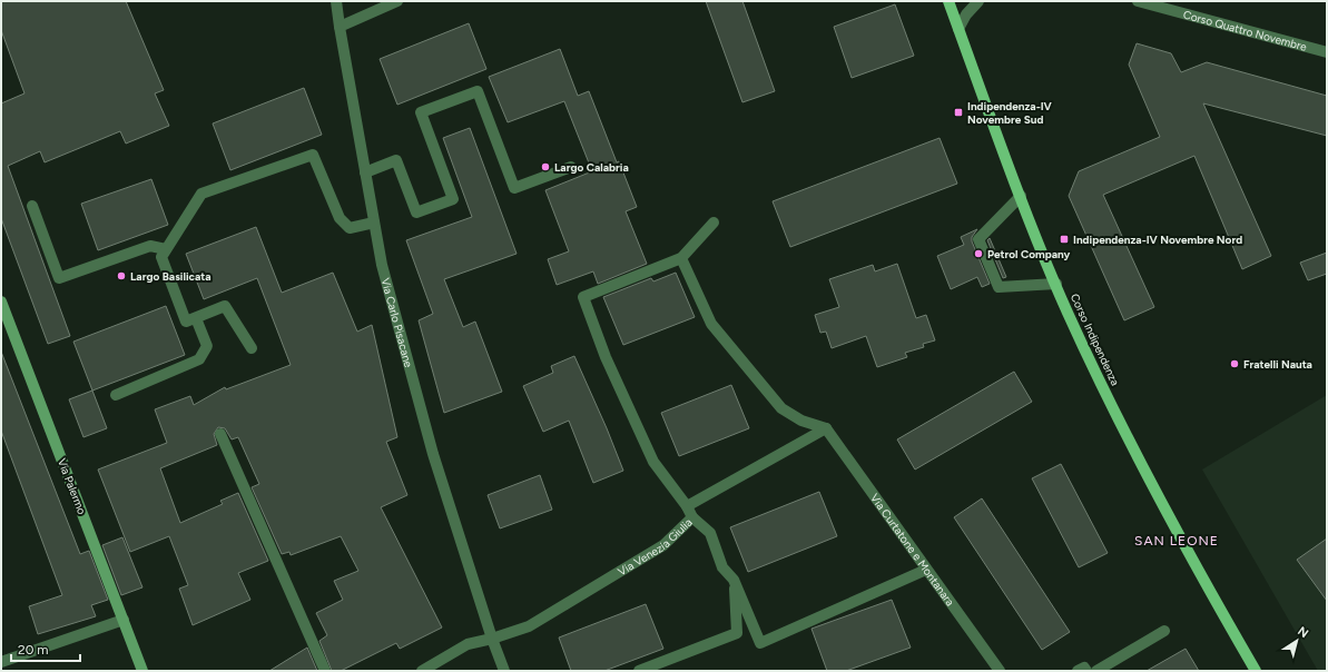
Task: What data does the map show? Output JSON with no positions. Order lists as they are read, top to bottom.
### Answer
{
  "streets": {
    "main road": ["Corso Indipendenza", "Via Palermo"],
    "street": [
      "Corso Quattro Novembre",
      "Via Carlo Pisacane",
      "Via Venezia Giulia",
      "Via Curtatone e Montanara"
    ]
  },
  "crossings": [
    ["Via Carlo Pisacane", "Via Venezia Giulia"],
    ["Via Venezia Giulia", "Via Curtatone e Montanara"]
  ],
  "districts": ["SAN LEONE"],
  "places": {
    "transit": ["Indipendenza-IV Novembre Sud", "Indipendenza-IV Novembre Nord"],
    "other": [
      "Largo Calabria",
      "Petrol Company",
      "Largo Basilicata",
      "Fratelli Nauta"
    ]
  },
  "scale_bar": "20 m",
  "north": "top right"
}
